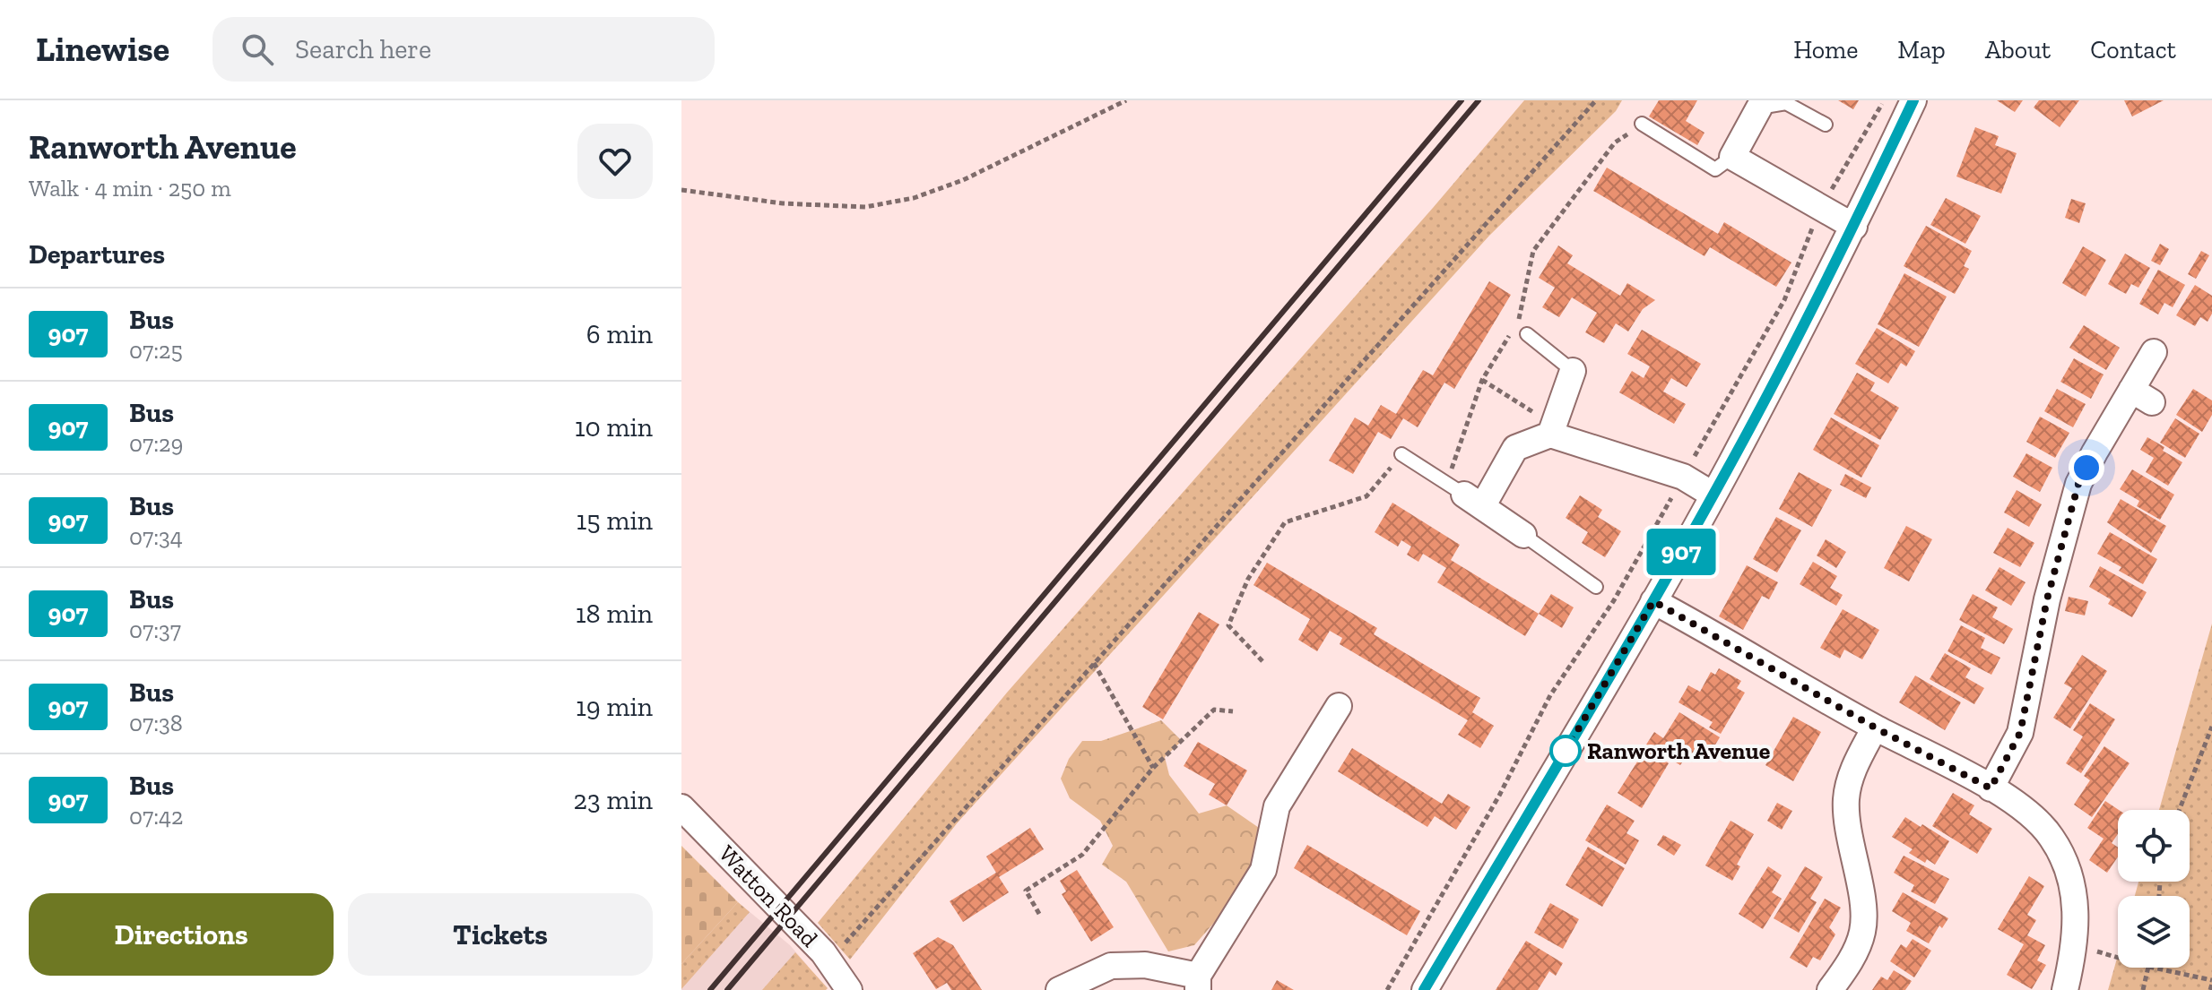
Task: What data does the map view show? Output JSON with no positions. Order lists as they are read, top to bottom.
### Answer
{
  "streets": {
    "street": ["Watton Road"]
  },
  "places": ["Ranworth Avenue"],
  "lines": ["bus line 907"],
  "page": {
    "header": "Linewise",
    "search": "Search here",
    "nav": [
      "Home",
      "Map",
      "About",
      "Contact"
    ],
    "heading": [
      ["Ranworth Avenue", "Walk · 4 min · 250 m"],
      "Departures"
    ],
    "on_map": "907",
    "list": [
      {
        "mark": "907",
        "name": "Bus",
        "note": "07:25",
        "value": "6 min"
      },
      {
        "mark": "907",
        "name": "Bus",
        "note": "07:29",
        "value": "10 min"
      },
      {
        "mark": "907",
        "name": "Bus",
        "note": "07:34",
        "value": "15 min"
      },
      {
        "mark": "907",
        "name": "Bus",
        "note": "07:37",
        "value": "18 min"
      },
      {
        "mark": "907",
        "name": "Bus",
        "note": "07:38",
        "value": "19 min"
      },
      {
        "mark": "907",
        "name": "Bus",
        "note": "07:42",
        "value": "23 min"
      }
    ],
    "buttons": ["Directions", "Tickets"]
  }
}
